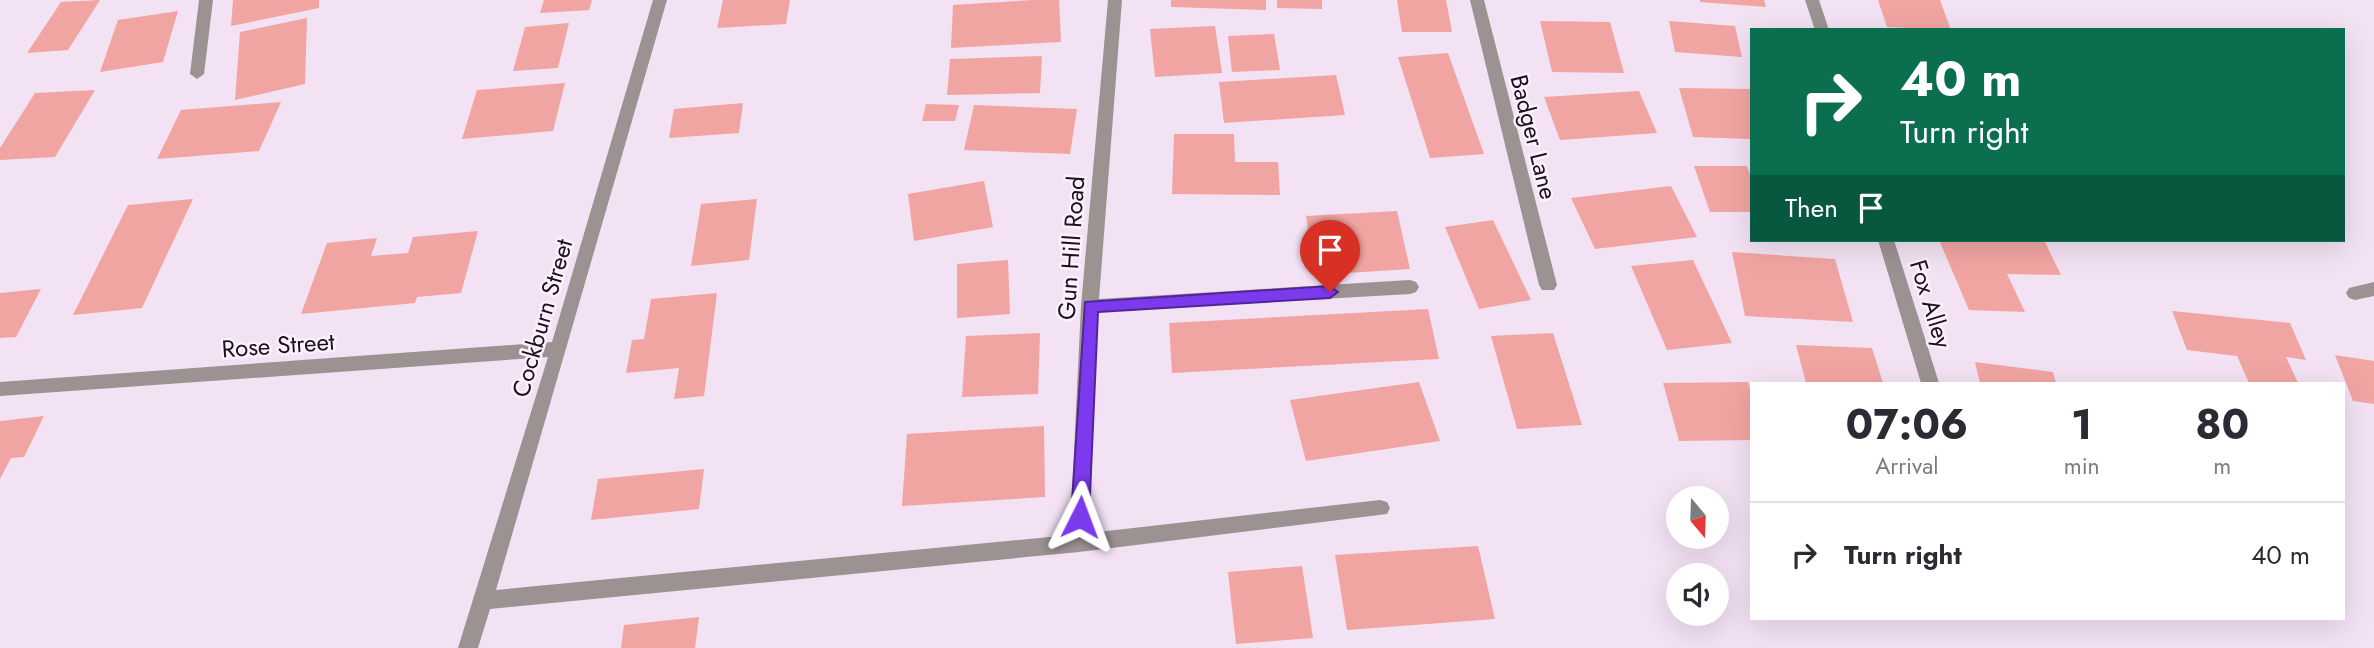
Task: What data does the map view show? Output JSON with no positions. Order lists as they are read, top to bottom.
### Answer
{
  "streets": {
    "street": [
      "Badger Lane",
      "Gun Hill Road",
      "Fox Alley",
      "Cockburn Street",
      "Rose Street"
    ]
  },
  "crossings": [
    ["Cockburn Street", "Rose Street"]
  ],
  "north": "bottom",
  "page": {
    "turn": ["40 m", "Turn right"],
    "then": "Then",
    "eta": [
      "07:06",
      "Arrival",
      "1",
      "min",
      "80",
      "m"
    ],
    "list": [
      {
        "name": "Turn right",
        "value": "40 m"
      }
    ]
  }
}
